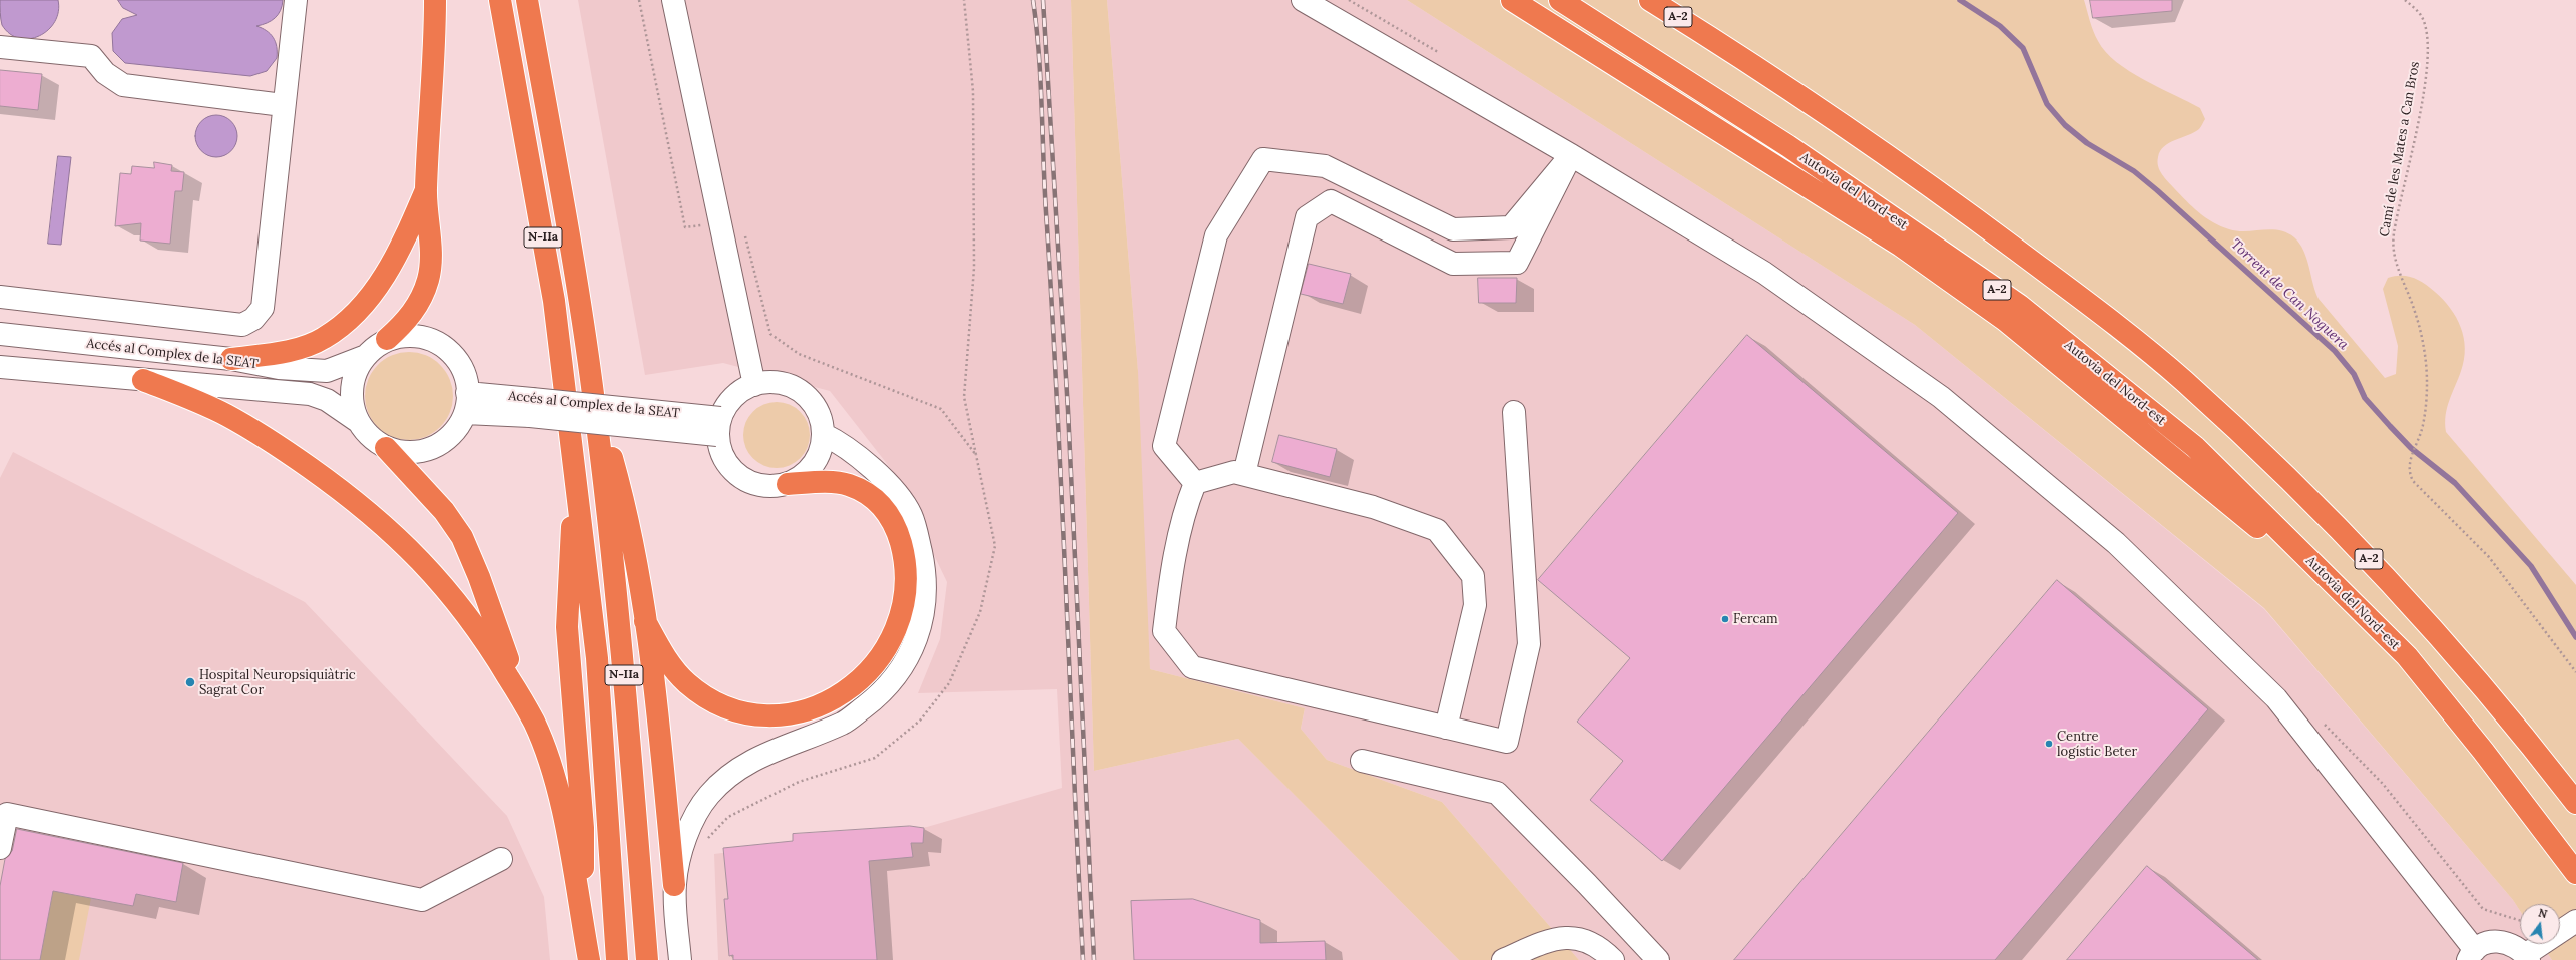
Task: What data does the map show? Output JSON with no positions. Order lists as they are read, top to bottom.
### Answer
{
  "streets": {
    "highway": ["A-2", "Autovia del Nord-est", "N-IIa"],
    "street": ["Accés al Complex de la SEAT"],
    "path": ["Camí de les Mates a Can Bros"]
  },
  "water": ["Torrent de Can Noguera"],
  "places": ["Fercam", "Hospital Neuropsiquiàtric Sagrat Cor", "Centre logístic Beter"],
  "north": "top"
}
